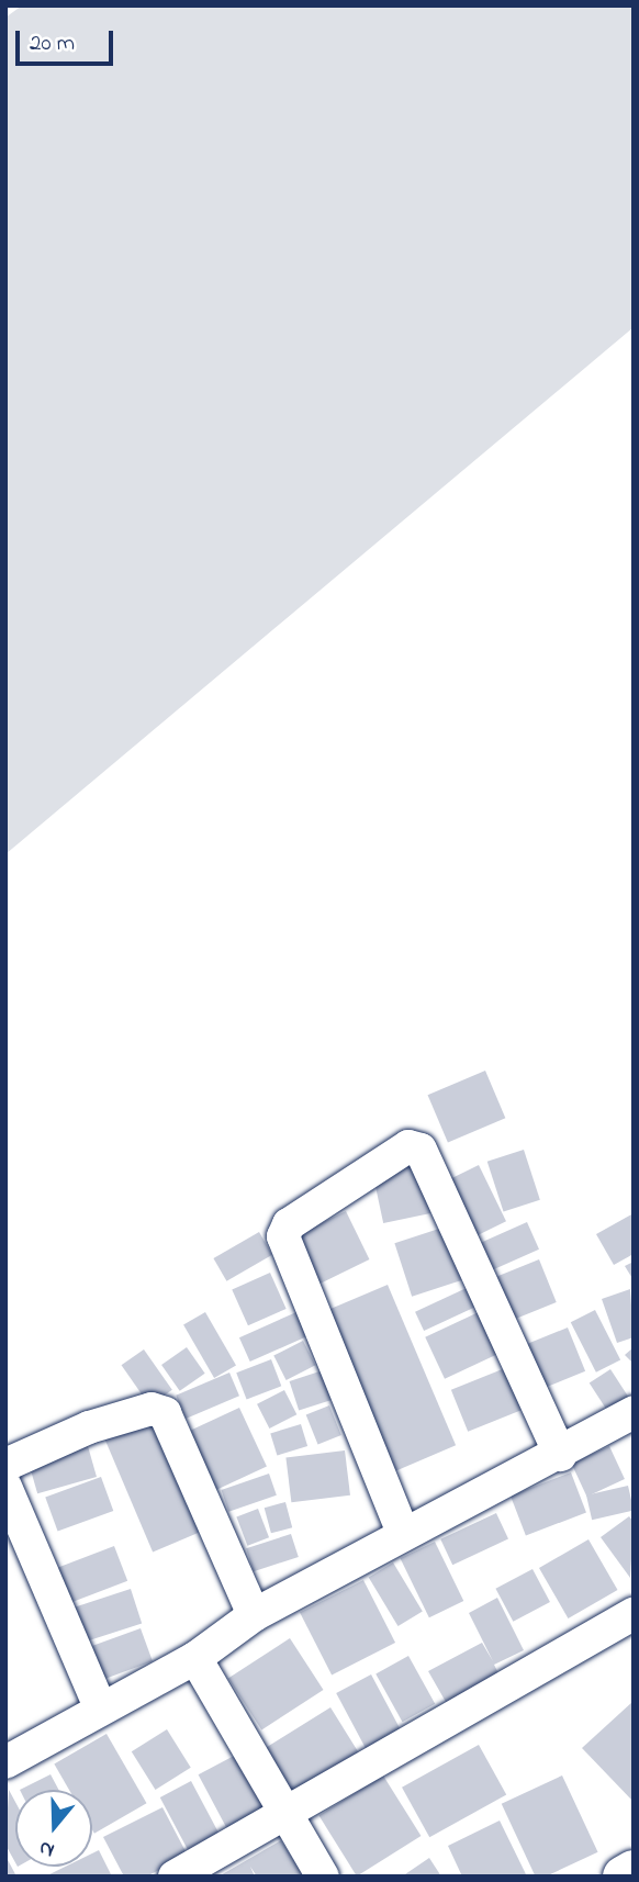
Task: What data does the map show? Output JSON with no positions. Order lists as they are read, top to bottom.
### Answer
{
  "scale_bar": "20 m",
  "north": "bottom"
}
